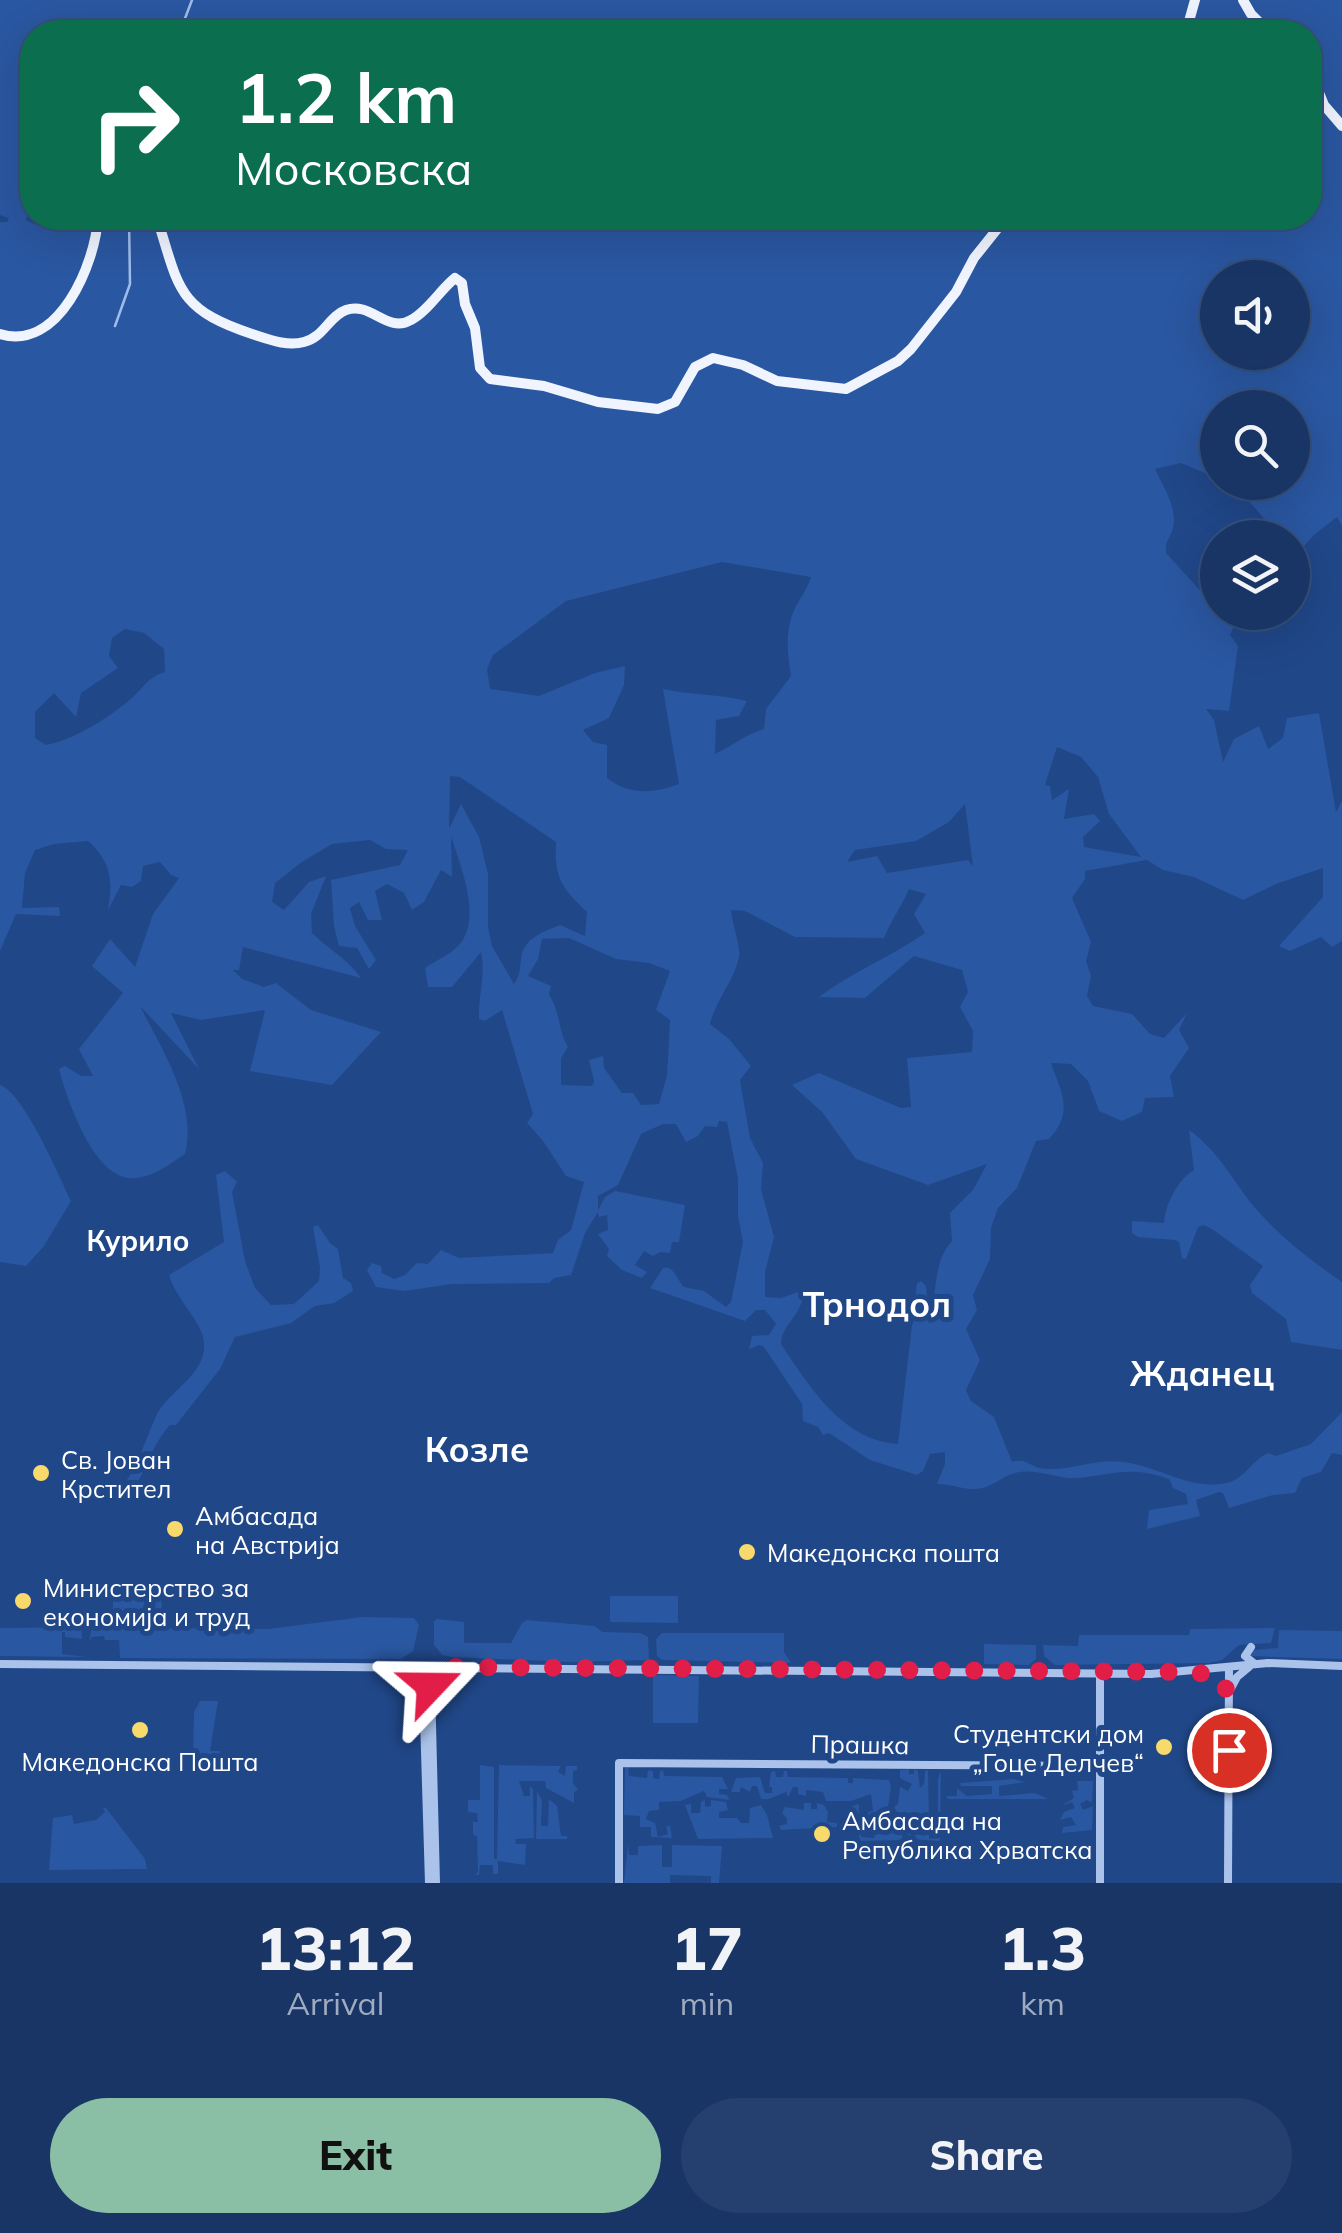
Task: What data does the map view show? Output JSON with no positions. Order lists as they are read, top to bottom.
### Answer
{
  "streets": {
    "street": ["Прашка"]
  },
  "districts": [
    "Курило",
    "Трнодол",
    "Жданец",
    "Козле"
  ],
  "places": [
    "Св. Јован Крстител",
    "Амбасада на Австрија",
    "Македонска пошта",
    "Министерство за економија и труд",
    "Македонска Пошта",
    "Студентски дом „Гоце Делчев“",
    "Aмбасада на Република Хрватска"
  ],
  "page": {
    "turn": ["1.2 km", "Московска"],
    "eta": [
      "13:12",
      "Arrival",
      "17",
      "min",
      "1.3",
      "km"
    ],
    "buttons": ["Exit", "Share"]
  }
}
